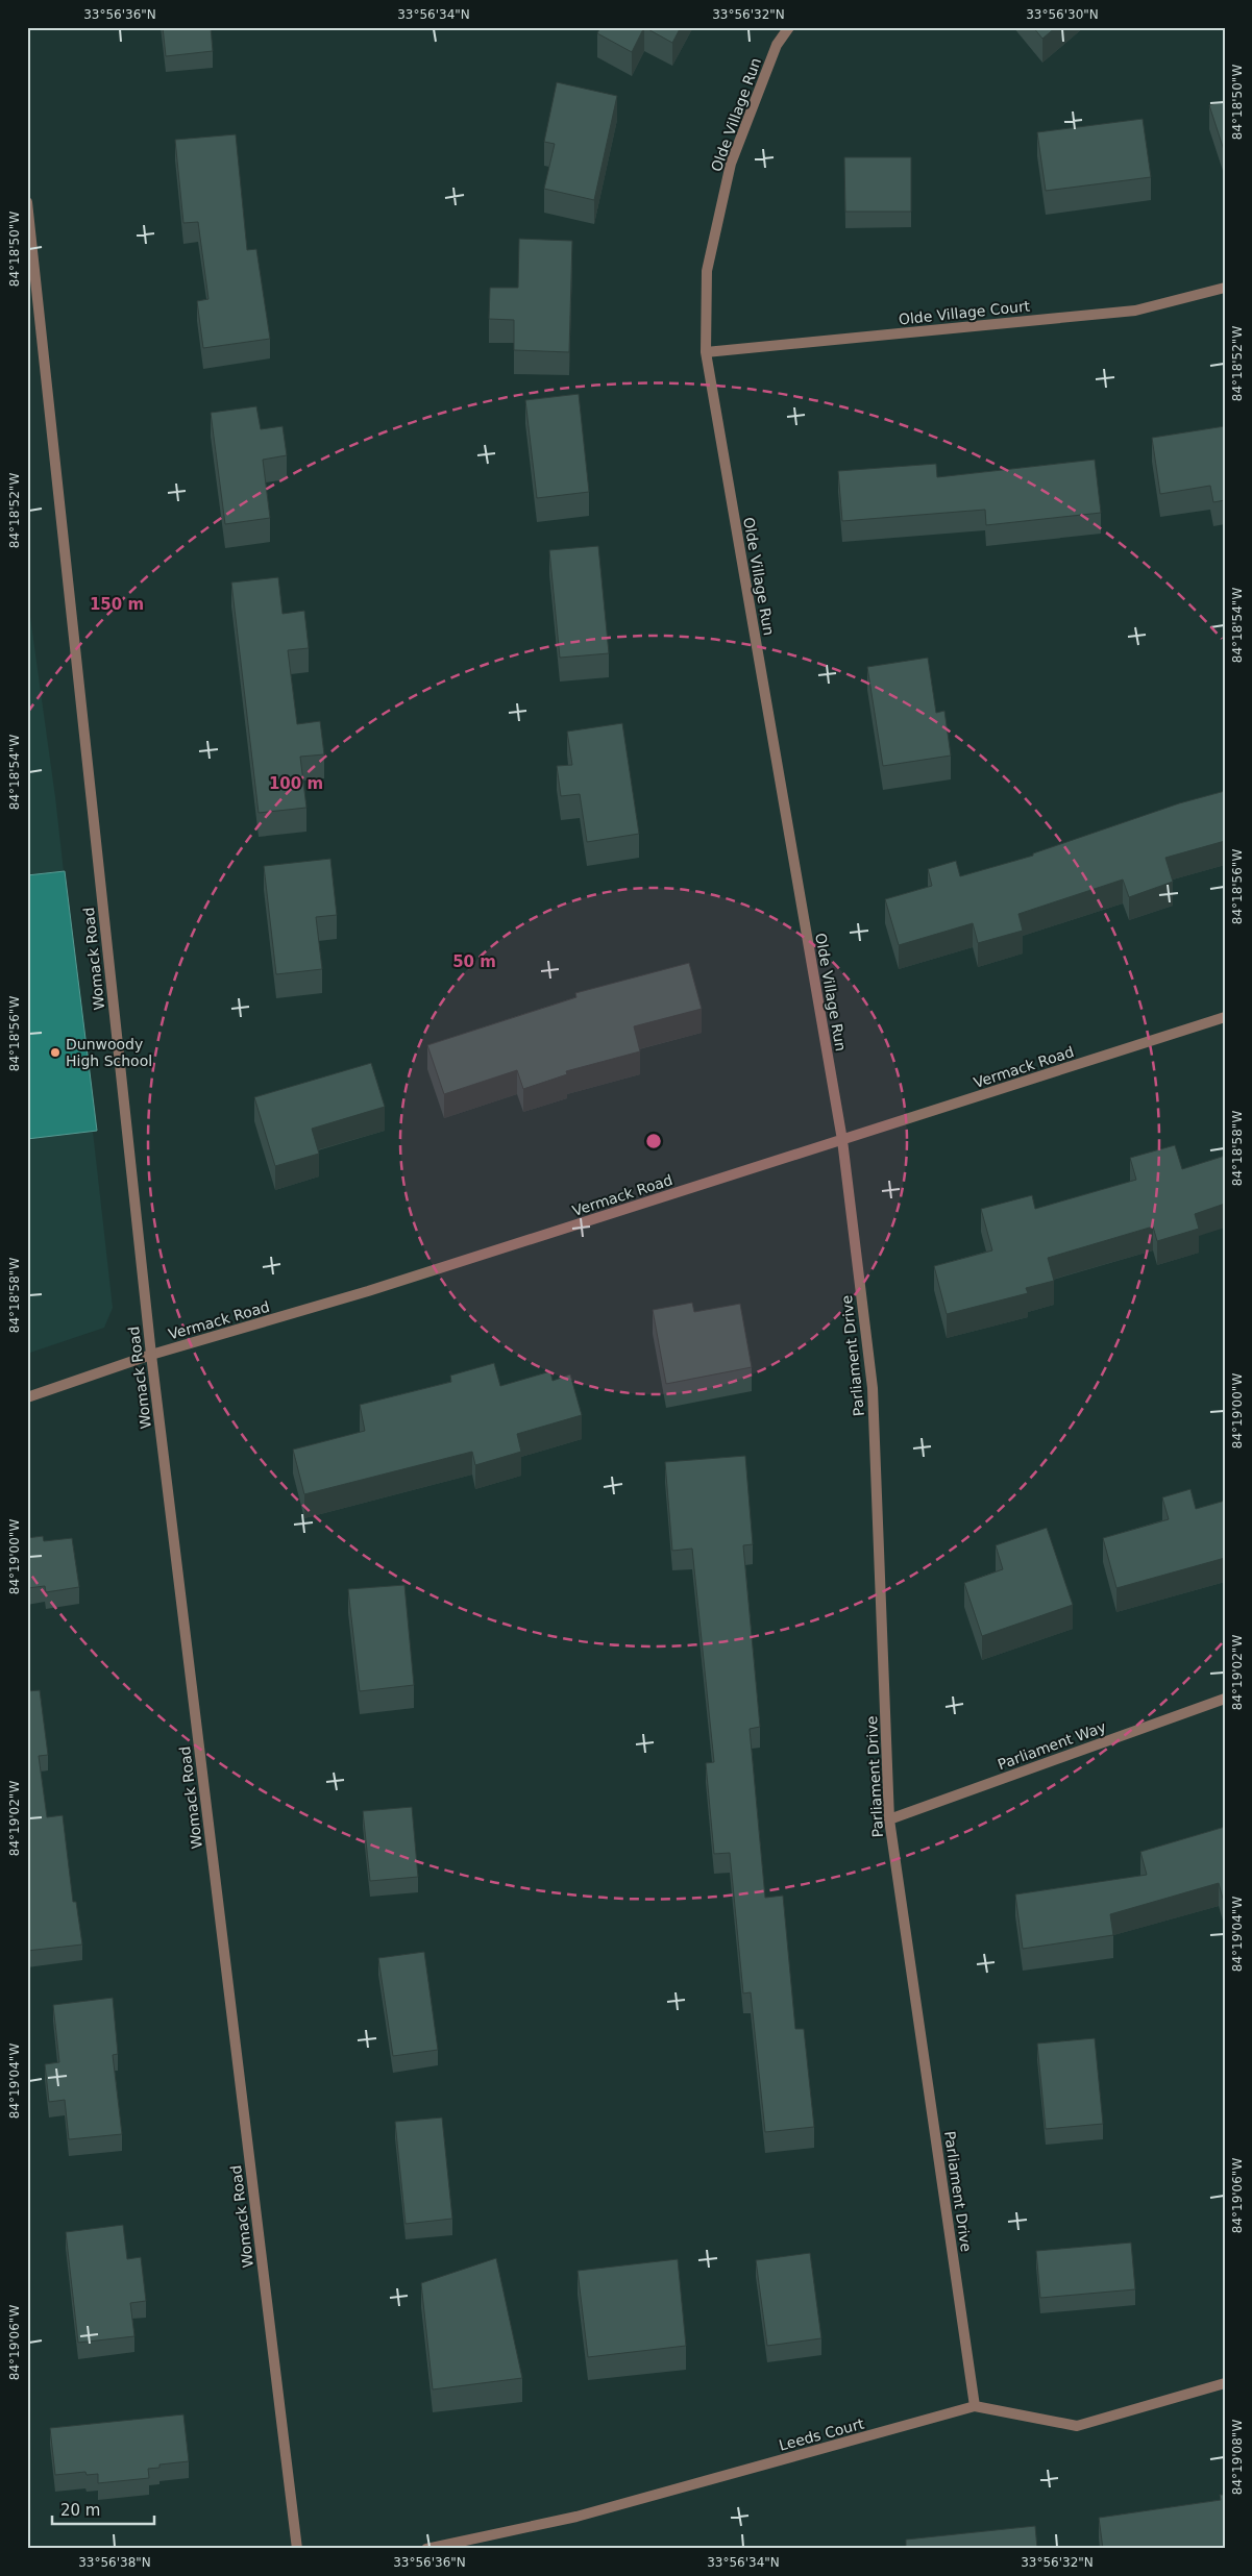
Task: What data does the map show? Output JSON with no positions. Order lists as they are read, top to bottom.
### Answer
{
  "streets": {
    "street": [
      "Olde Village Run",
      "Olde Village Court",
      "Womack Road",
      "Vermack Road",
      "Parliament Drive",
      "Parliament Way",
      "Leeds Court"
    ]
  },
  "crossings": [
    ["Olde Village Run", "Olde Village Court"],
    ["Olde Village Run", "Vermack Road"],
    ["Olde Village Run", "Parliament Drive"],
    ["Womack Road", "Vermack Road"],
    ["Vermack Road", "Parliament Drive"],
    ["Parliament Drive", "Parliament Way"],
    ["Parliament Drive", "Leeds Court"]
  ],
  "places": ["Dunwoody High School"],
  "scale_bar": "20 m",
  "coordinates": [
    "33°56'36\"N",
    "33°56'34\"N",
    "33°56'32\"N",
    "33°56'30\"N",
    "84°18'50\"W",
    "84°18'52\"W",
    "84°18'54\"W",
    "84°18'56\"W",
    "84°18'58\"W",
    "84°19'00\"W",
    "84°19'02\"W",
    "84°19'04\"W",
    "84°19'06\"W",
    "84°19'08\"W",
    "33°56'38\"N"
  ],
  "rings": ["150 m", "100 m", "50 m"]
}
